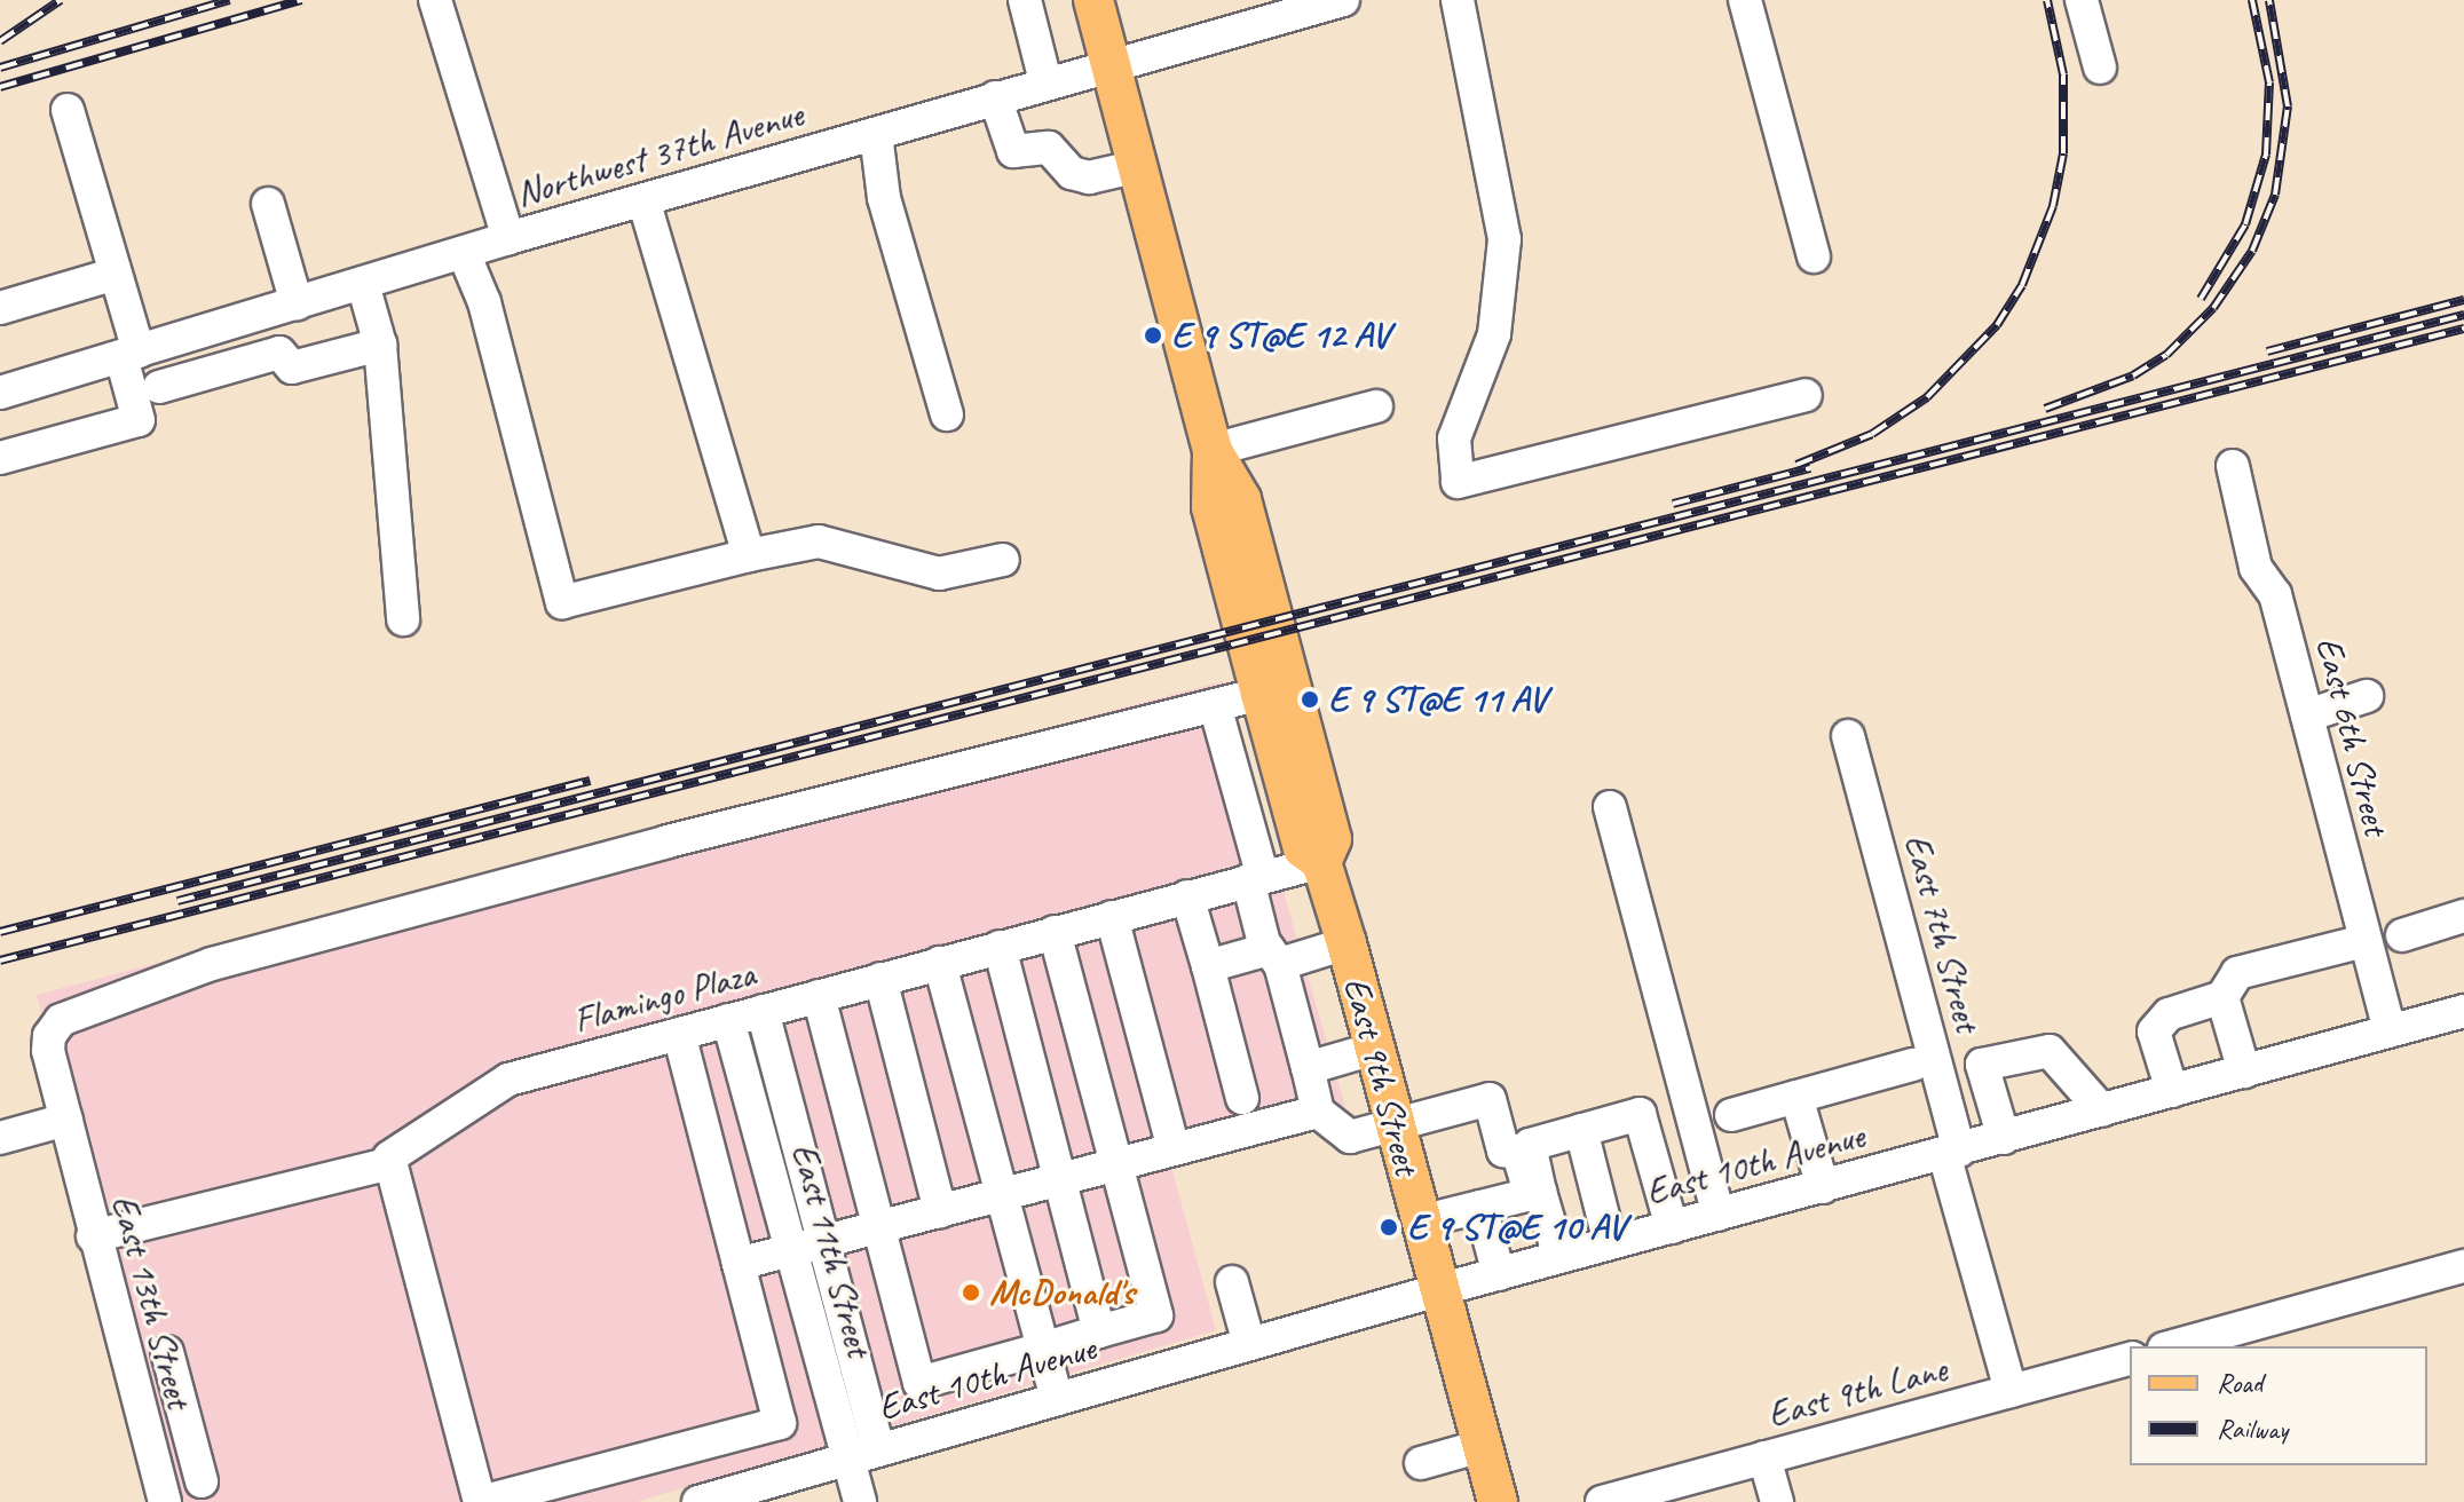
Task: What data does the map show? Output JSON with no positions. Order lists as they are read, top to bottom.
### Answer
{
  "streets": {
    "main road": ["East 9th Street"],
    "street": [
      "Northwest 37th Avenue",
      "East 6th Street",
      "East 7th Street",
      "Flamingo Plaza",
      "East 10th Avenue",
      "East 11th Street",
      "East 13th Street",
      "East 9th Lane"
    ]
  },
  "crossings": [
    ["East 6th Street", "East 10th Avenue"],
    ["East 7th Street", "East 10th Avenue"],
    ["East 7th Street", "East 9th Lane"],
    ["Flamingo Plaza", "East 9th Street"],
    ["Flamingo Plaza", "East 11th Street"],
    ["East 9th Street", "East 10th Avenue"],
    ["East 9th Street", "East 13th Street"],
    ["East 10th Avenue", "East 11th Street"]
  ],
  "places": [
    "E 9 ST@E 12 AV",
    "E 9 ST@E 11 AV",
    "E 9 ST@E 10 AV",
    "McDonald's"
  ],
  "legend": ["Road", "Railway"]
}
